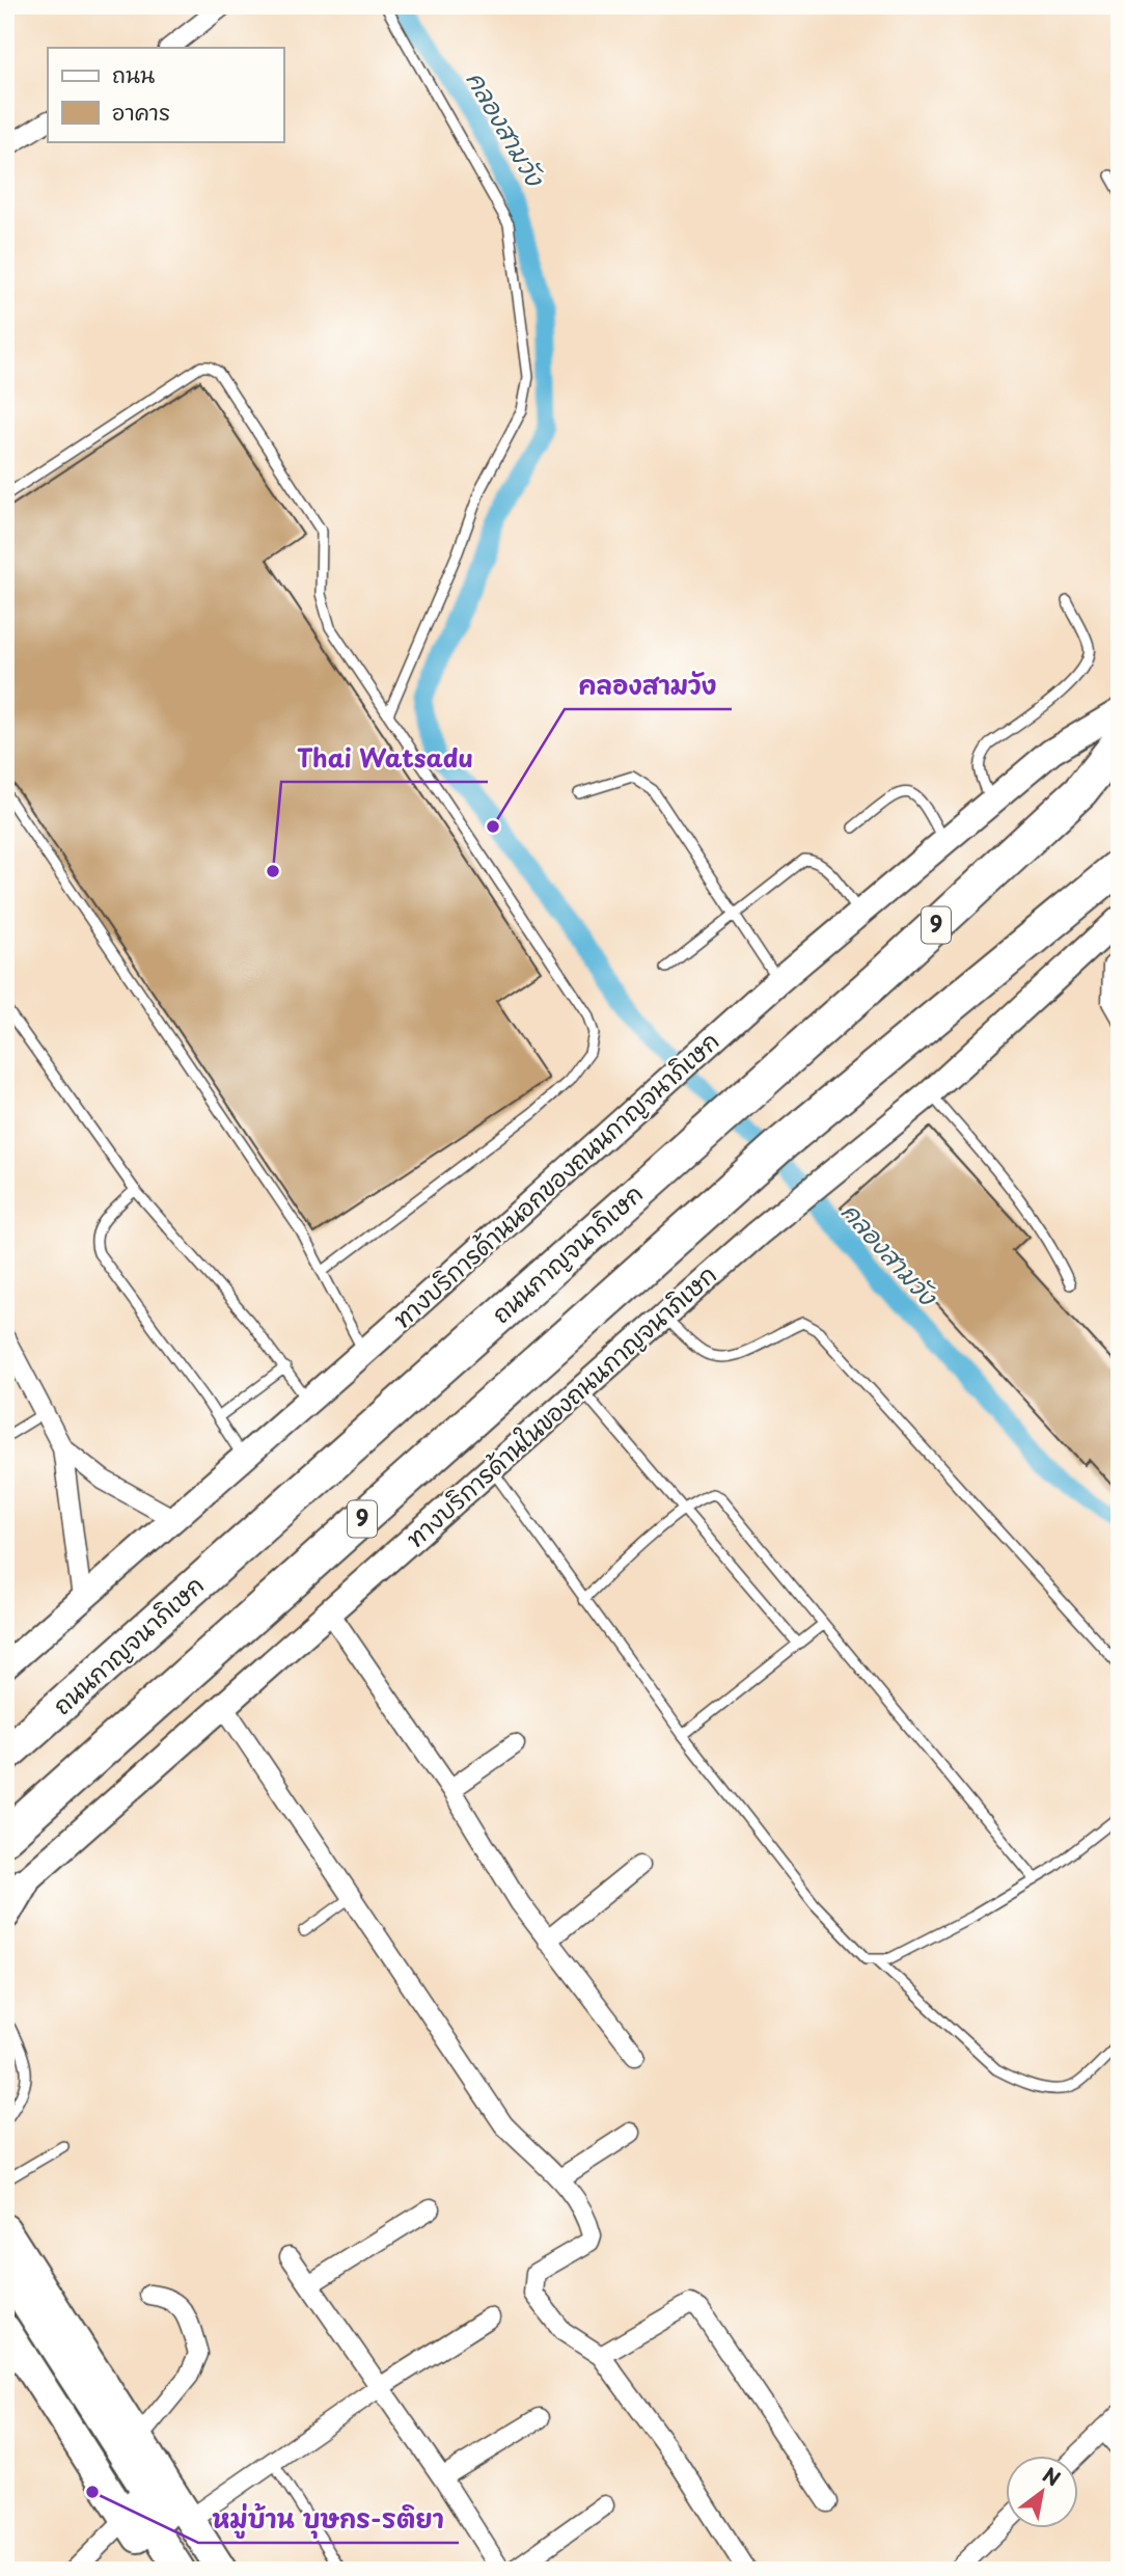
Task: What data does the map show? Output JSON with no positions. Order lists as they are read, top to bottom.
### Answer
{
  "streets": {
    "highway": ["9", "ถนนกาญจนาภิเษก"],
    "main road": ["ทางบริการด้านนอกของถนนกาญจนาภิเษก", "ทางบริการด้านในของถนนกาญจนาภิเษก"]
  },
  "water": ["คลองสามวัง"],
  "places": ["คลองสามวัง", "Thai Watsadu", "หมู่บ้าน บุษกร-รติยา"],
  "legend": ["ถนน", "อาคาร"],
  "north": "top right"
}
